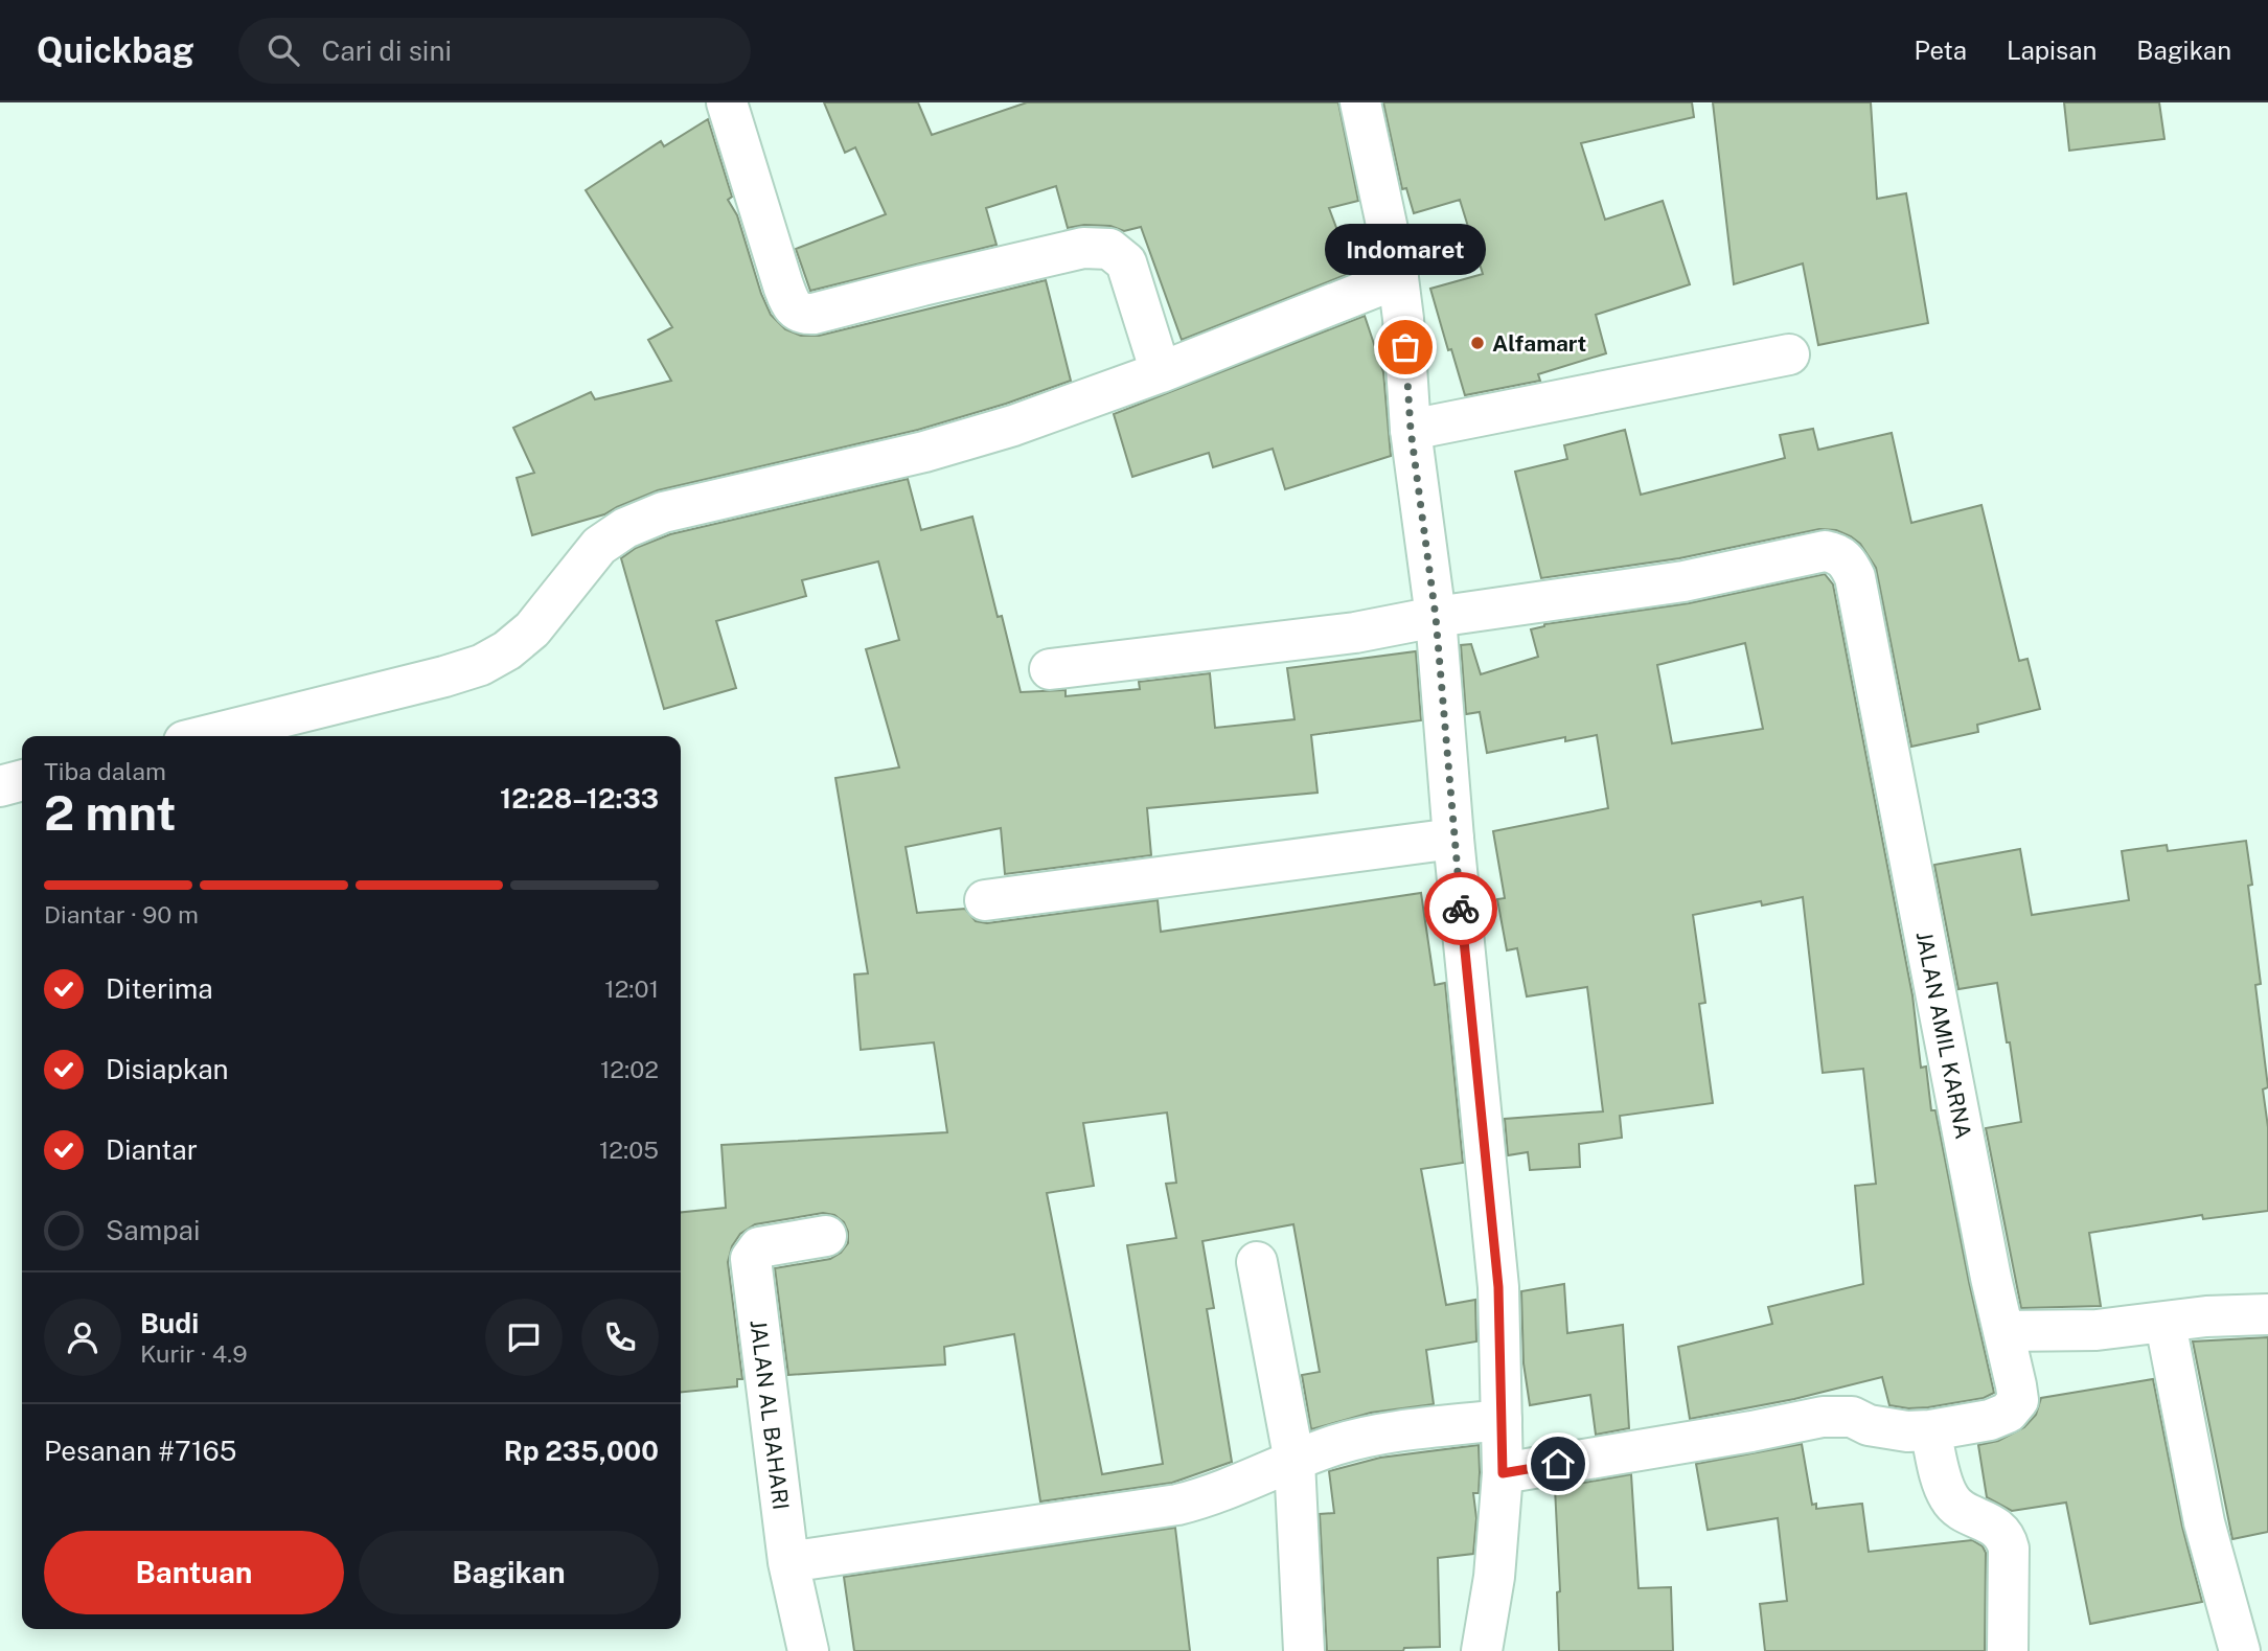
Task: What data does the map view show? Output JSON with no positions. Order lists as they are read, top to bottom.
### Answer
{
  "streets": {
    "street": ["JALAN AMIL KARNA", "JALAN AL BAHARI"]
  },
  "places": ["Alfamart", "Indomaret"],
  "page": {
    "header": "Quickbag",
    "search": "Cari di sini",
    "nav": ["Peta", "Lapisan", "Bagikan"],
    "bubble": "Indomaret",
    "heading": ["2 mnt", "Tiba dalam", "12:28–12:33"],
    "panel": [
      "Budi",
      "Kurir · 4.9",
      "Pesanan #7165",
      "Rp 235,000"
    ],
    "bar": "Diantar · 90 m",
    "list": [
      ["Diterima", "12:01"],
      ["Disiapkan", "12:02"],
      ["Diantar", "12:05"],
      "Sampai"
    ],
    "buttons": ["Bantuan", "Bagikan"]
  }
}
